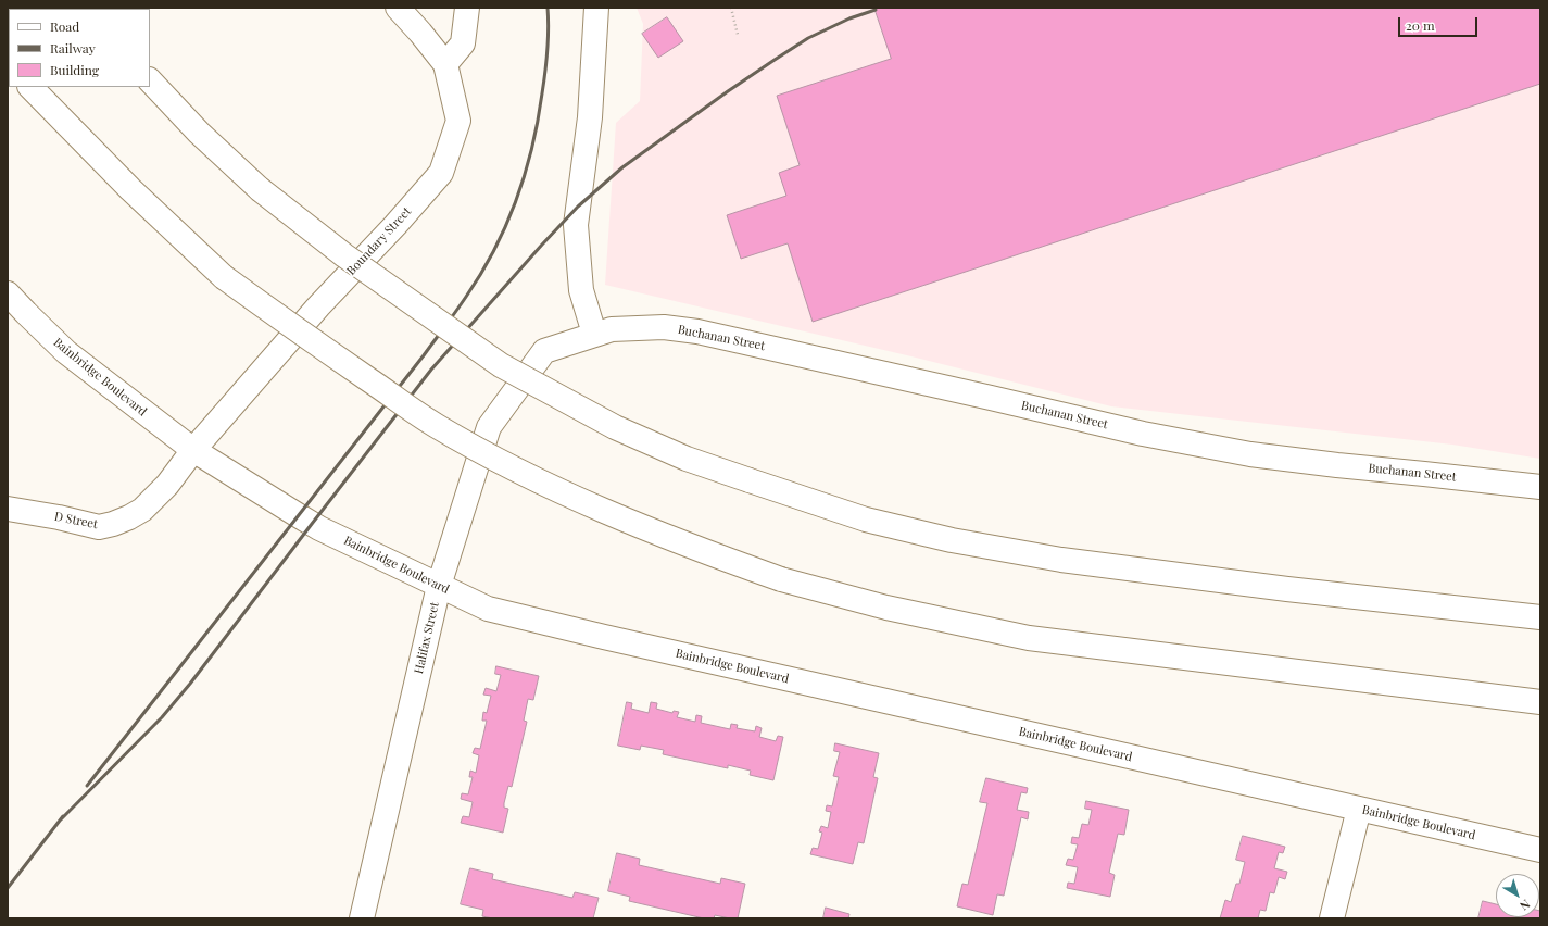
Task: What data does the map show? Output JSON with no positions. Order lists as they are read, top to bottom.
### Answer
{
  "streets": {
    "main road": [
      "Boundary Street",
      "Buchanan Street",
      "Bainbridge Boulevard",
      "D Street",
      "Halifax Street"
    ]
  },
  "crossings": [
    ["Boundary Street", "Bainbridge Boulevard"],
    ["Boundary Street", "D Street"],
    ["Buchanan Street", "Halifax Street"],
    ["Bainbridge Boulevard", "D Street"],
    ["Bainbridge Boulevard", "Halifax Street"]
  ],
  "legend": ["Road", "Railway", "Building"],
  "scale_bar": "20 m",
  "north": "bottom right"
}
